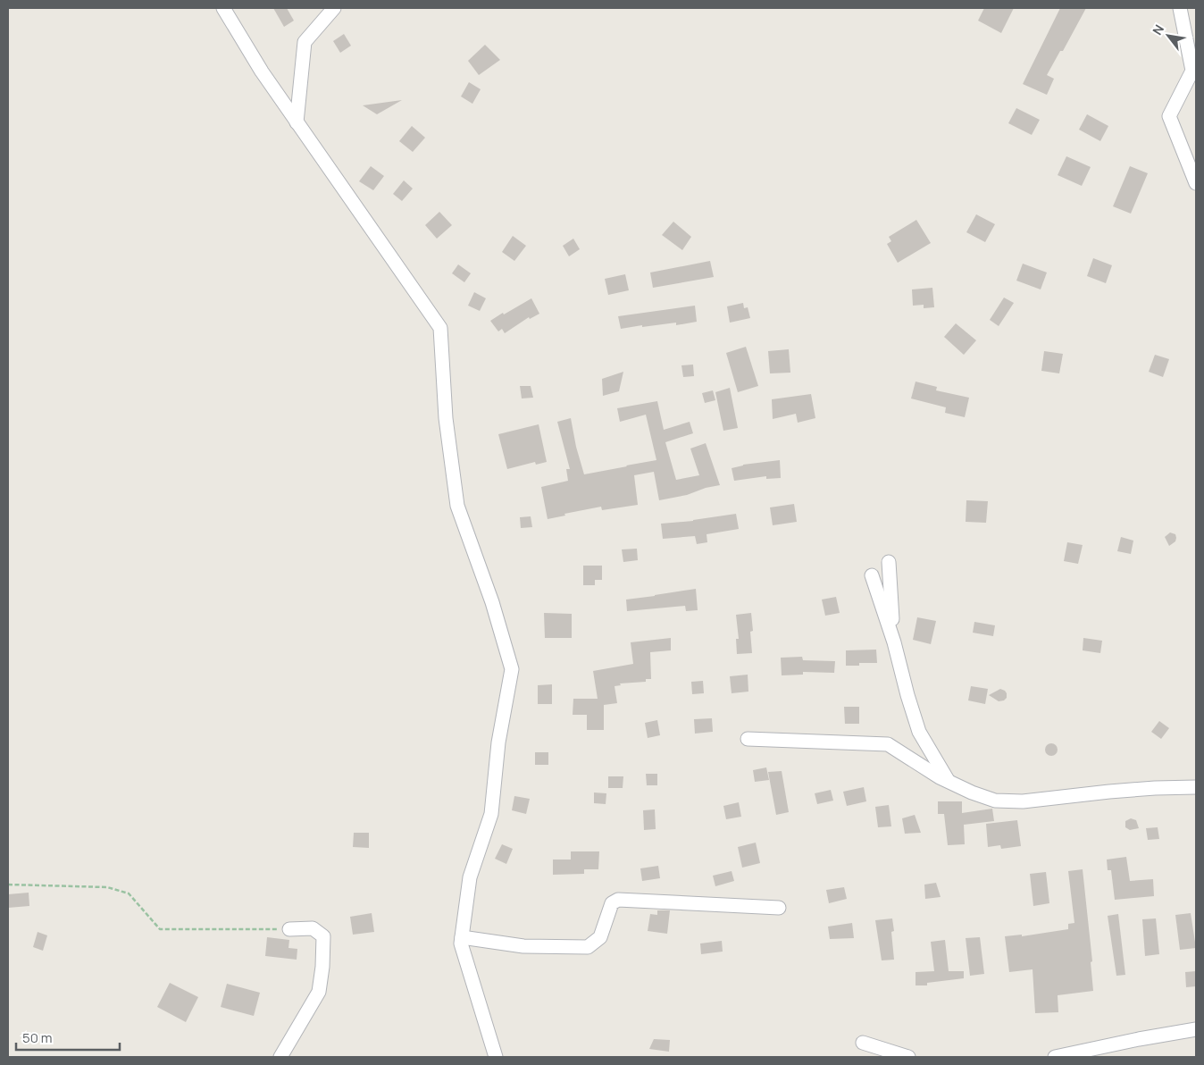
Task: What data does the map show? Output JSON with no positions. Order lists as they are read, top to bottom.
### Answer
{
  "scale_bar": "50 m",
  "north": "top left"
}
